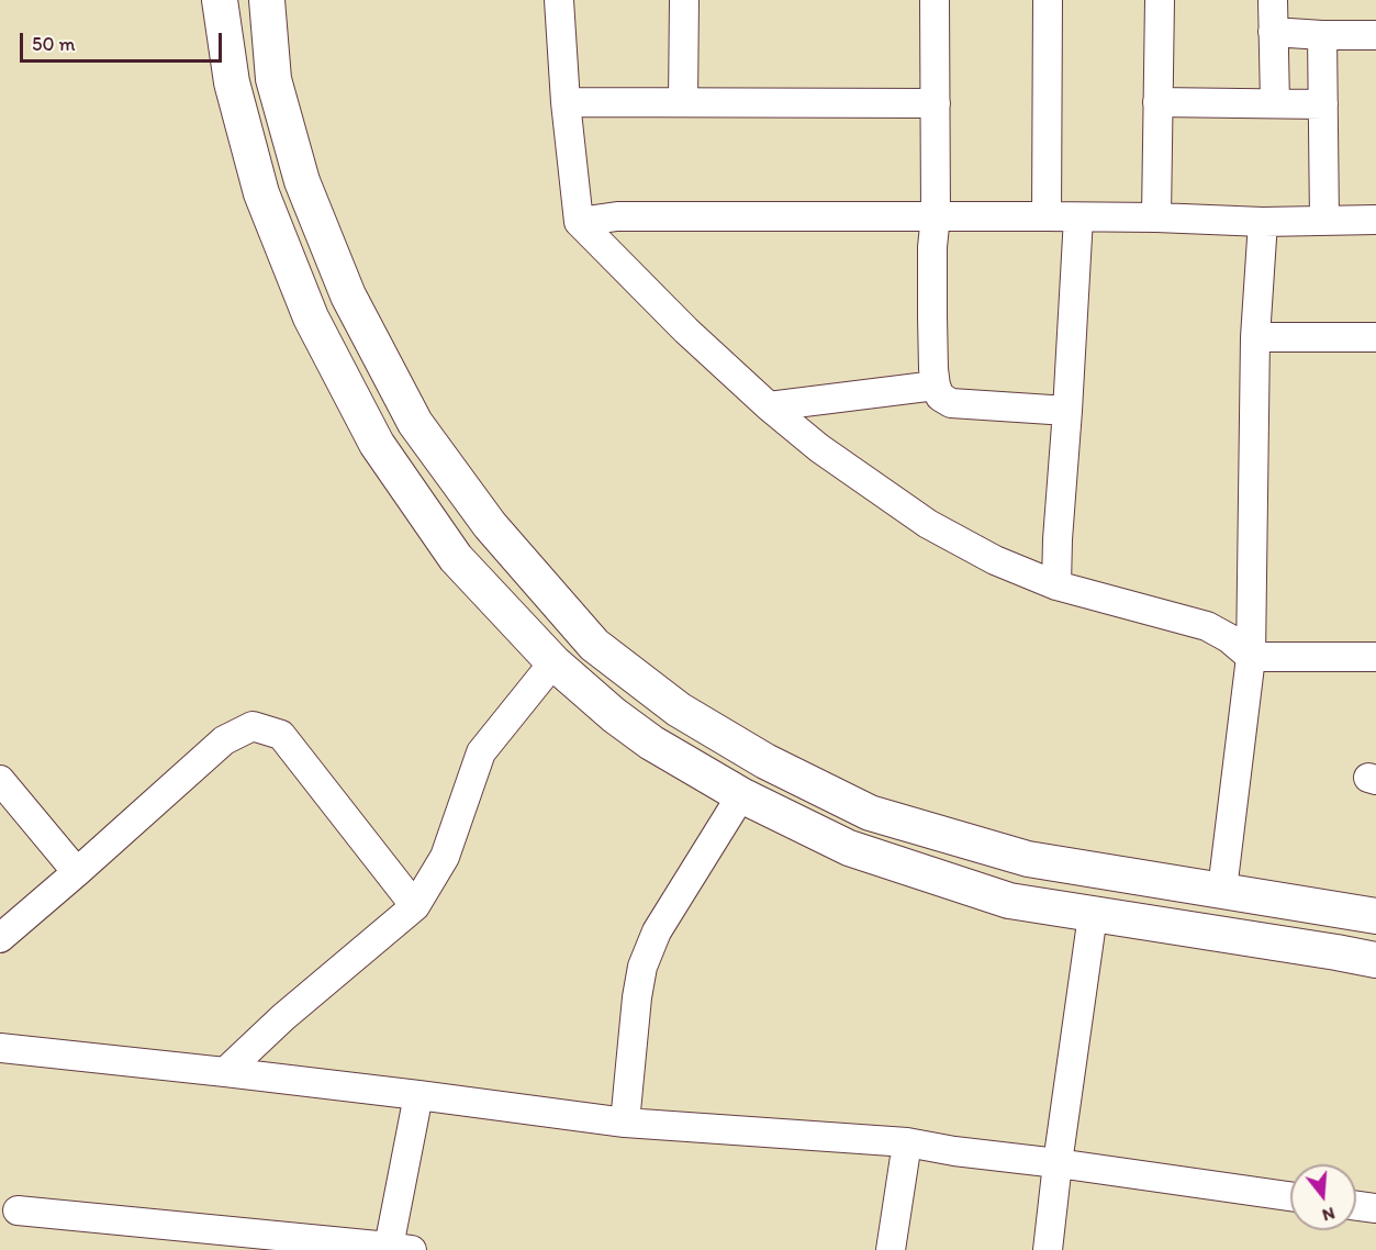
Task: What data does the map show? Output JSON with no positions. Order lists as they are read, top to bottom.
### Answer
{
  "scale_bar": "50 m",
  "north": "bottom"
}
